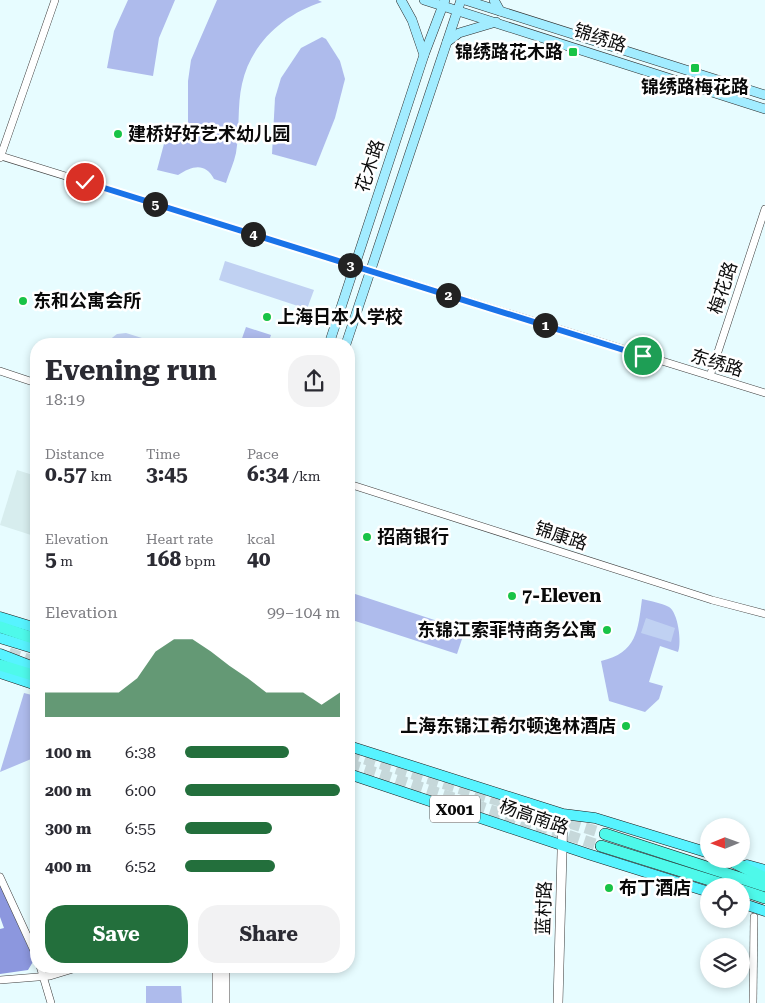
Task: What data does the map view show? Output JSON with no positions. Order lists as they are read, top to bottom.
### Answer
{
  "streets": {
    "main road": [
      "锦绣路",
      "花木路",
      "X001",
      "杨高南路"
    ],
    "street": [
      "梅花路",
      "东绣路",
      "锦康路",
      "蓝村路"
    ]
  },
  "crossings": [
    ["锦绣路", "花木路"],
    ["花木路", "东绣路"],
    ["梅花路", "东绣路"],
    ["杨高南路", "蓝村路"]
  ],
  "places": {
    "transit": ["锦绣路花木路", "锦绣路梅花路"],
    "other": [
      "建桥好好艺术幼儿园",
      "东和公寓会所",
      "上海日本人学校",
      "招商银行",
      "7-Eleven",
      "东锦江索菲特商务公寓",
      "上海东锦江希尔顿逸林酒店",
      "布丁酒店"
    ]
  },
  "north": "left",
  "page": {
    "pins": [
      "5",
      "4",
      "3",
      "2",
      "1"
    ],
    "heading": ["Evening run", "18:19"],
    "stats": [
      ["Distance", "0.57 km"],
      ["Time", "3:45"],
      ["Pace", "6:34 /km"],
      ["Elevation", "5 m"],
      ["Heart rate", "168 bpm"],
      ["kcal", "40"]
    ],
    "chart": ["Elevation", "99–104 m"],
    "list": [
      {
        "name": "100 m",
        "note": "6:38"
      },
      {
        "name": "200 m",
        "note": "6:00"
      },
      {
        "name": "300 m",
        "note": "6:55"
      },
      {
        "name": "400 m",
        "note": "6:52"
      }
    ],
    "buttons": ["Save", "Share"]
  }
}
